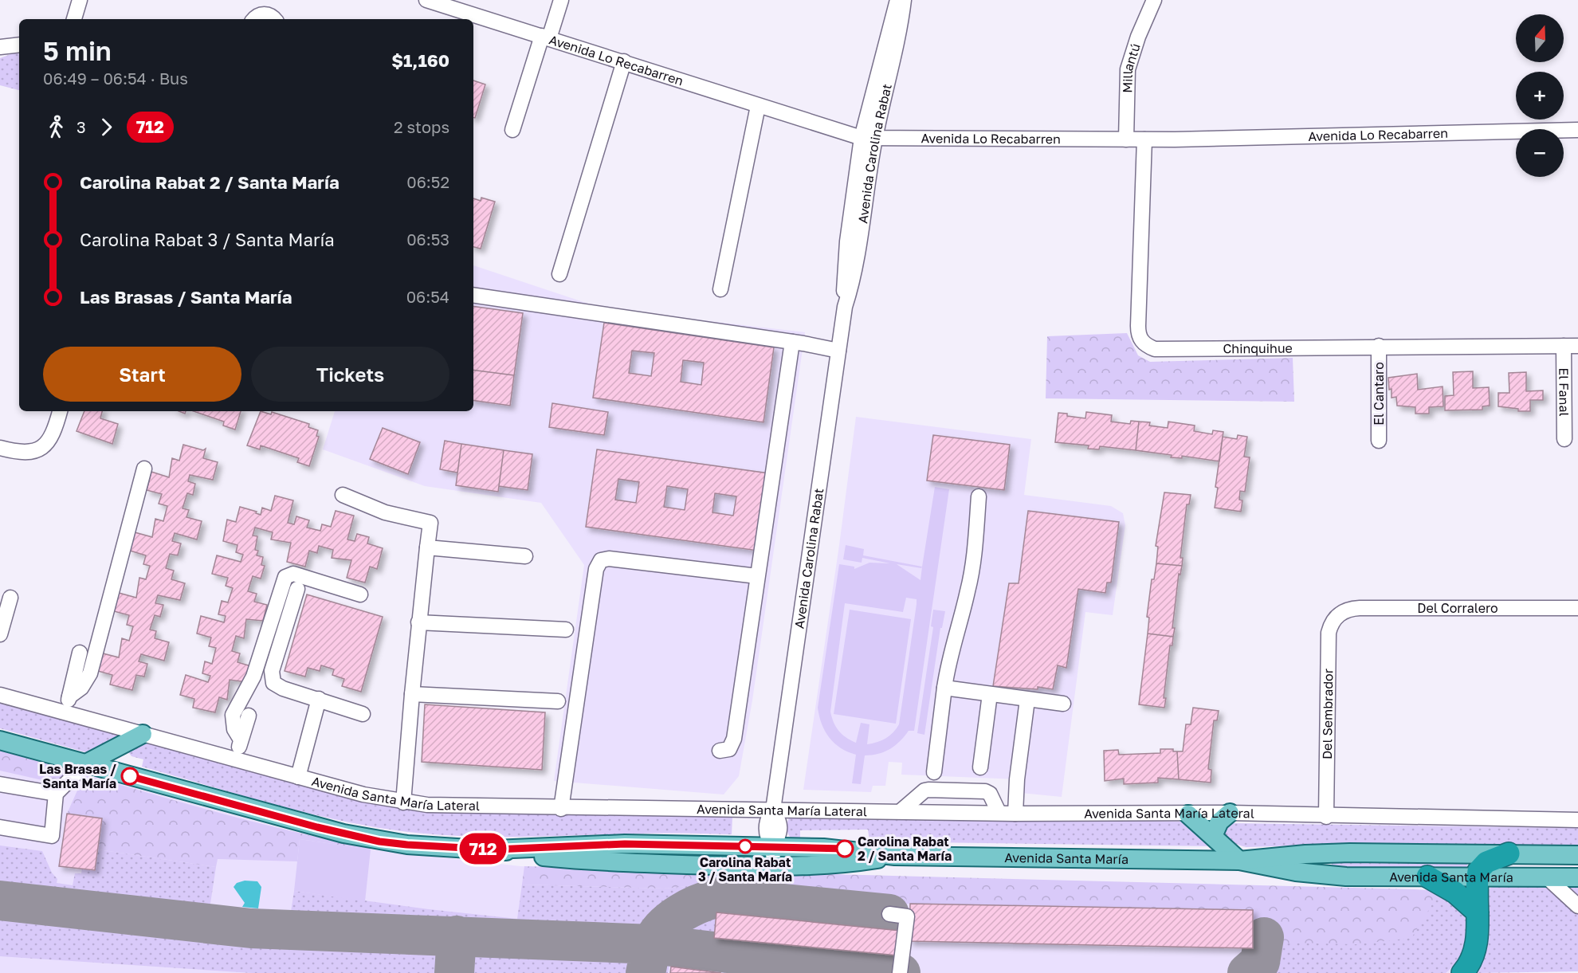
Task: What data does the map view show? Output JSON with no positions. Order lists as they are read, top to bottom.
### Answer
{
  "streets": {
    "main road": ["Avenida Santa María"],
    "street": [
      "Avenida Lo Recabarren",
      "Millantú",
      "Avenida Carolina Rabat",
      "Chinquihue",
      "El Fanal",
      "El Cantaro",
      "Del Corralero",
      "Del Sembrador",
      "Avenida Santa María Lateral"
    ]
  },
  "crossings": [
    ["Avenida Lo Recabarren", "Millantú"],
    ["Avenida Lo Recabarren", "Avenida Carolina Rabat"],
    ["Avenida Lo Recabarren", "Chinquihue"],
    ["Avenida Carolina Rabat", "Avenida Santa María Lateral"],
    ["Avenida Carolina Rabat", "Avenida Santa María"],
    ["Chinquihue", "El Fanal"],
    ["Chinquihue", "El Cantaro"],
    ["Del Corralero", "Del Sembrador"],
    ["Del Sembrador", "Avenida Santa María Lateral"]
  ],
  "places": ["Las Brasas / Santa María", "Carolina Rabat 3 / Santa María", "Carolina Rabat 2 / Santa María"],
  "lines": ["bus line 712"],
  "north": "top",
  "page": {
    "on_map": "712",
    "map_buttons": ["+", "−"],
    "heading": ["5 min", "06:49 – 06:54 · Bus", "$1,160"],
    "legs": ["3", "712", "2 stops"],
    "list": [
      {
        "name": "Carolina Rabat 2 / Santa María",
        "value": "06:52"
      },
      {
        "name": "Carolina Rabat 3 / Santa María",
        "value": "06:53"
      },
      {
        "name": "Las Brasas / Santa María",
        "value": "06:54"
      }
    ],
    "buttons": ["Start", "Tickets"]
  }
}
